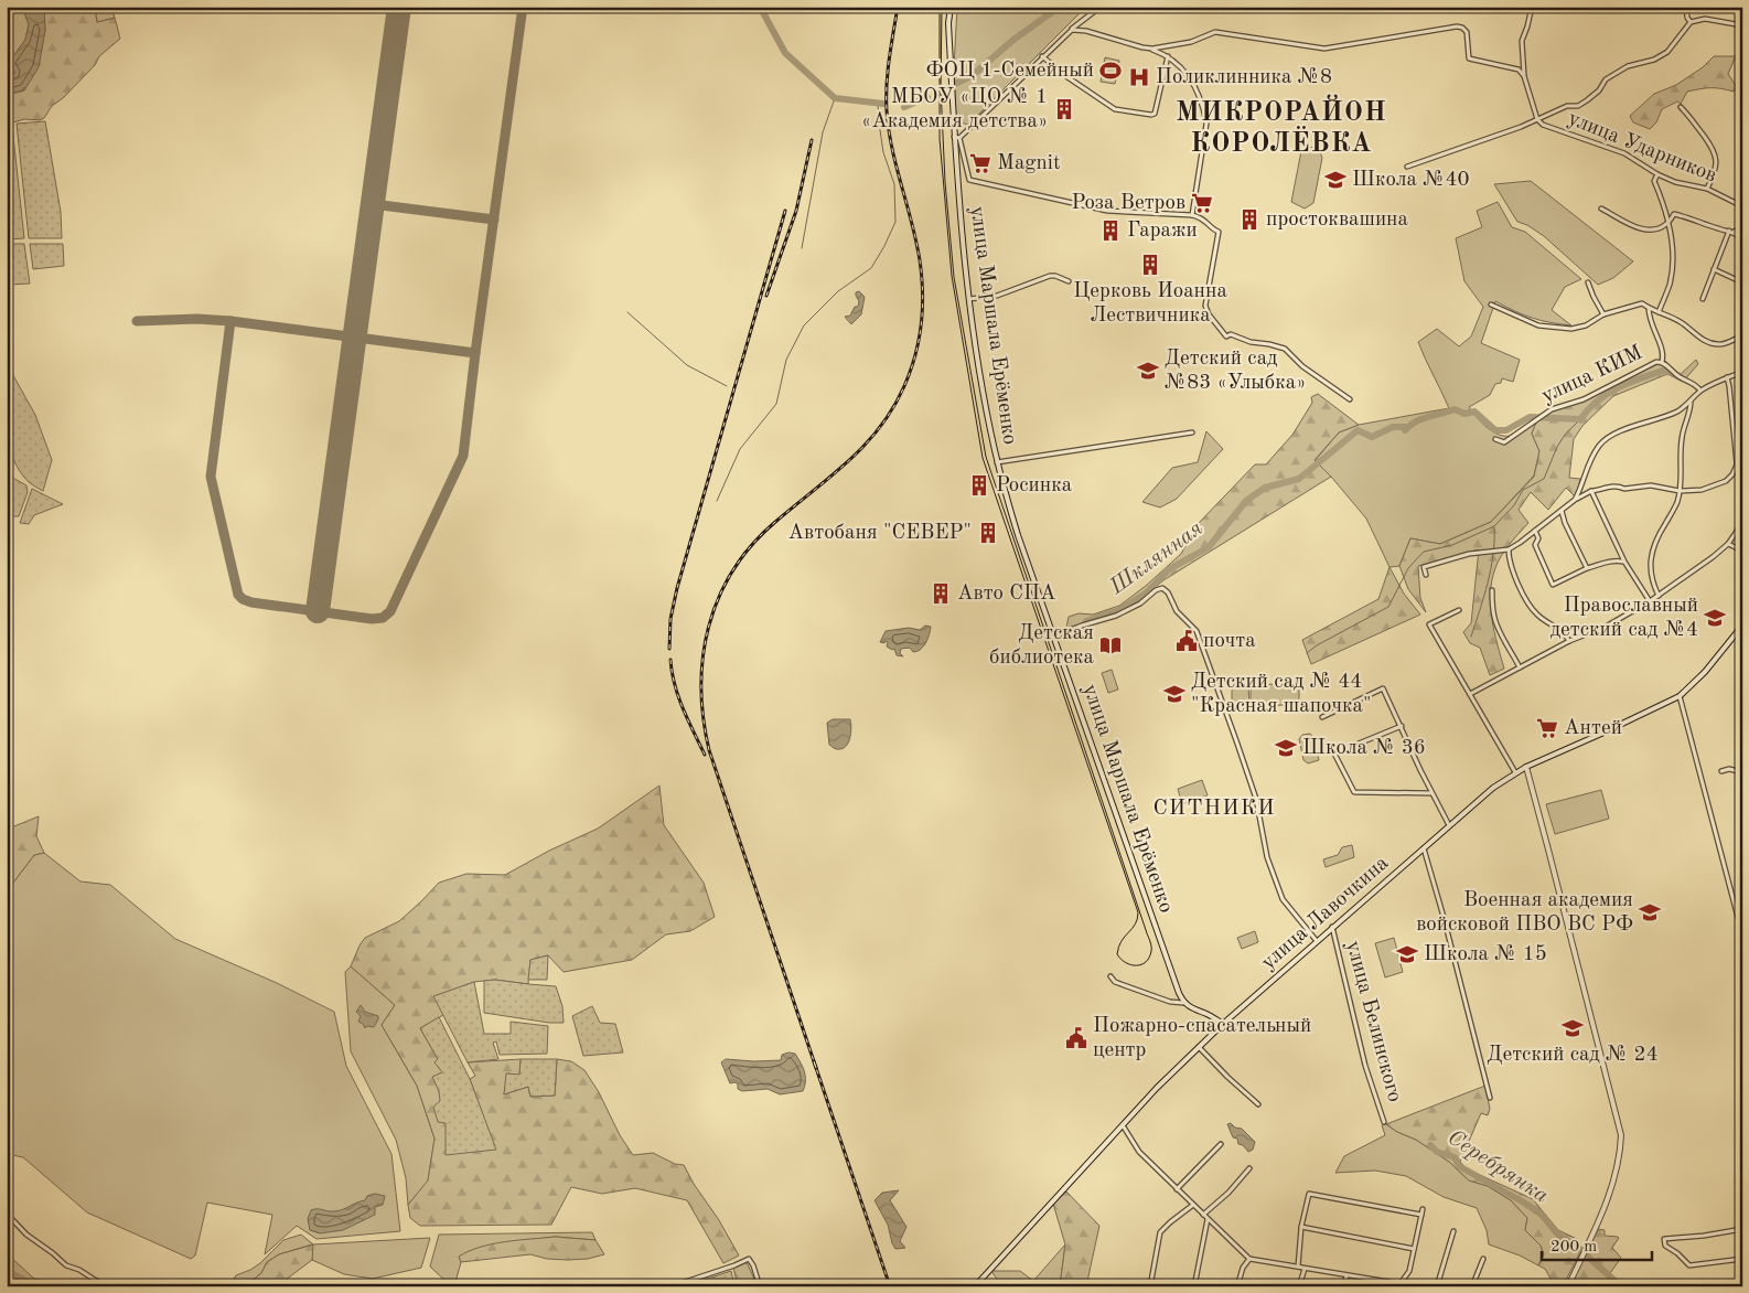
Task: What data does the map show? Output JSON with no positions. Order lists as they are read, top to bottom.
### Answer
{
  "streets": {
    "main road": ["улица Маршала Ерёменко", "улица Лавочкина"],
    "street": ["улица Ударников", "улица КИМ", "улица Белинского"]
  },
  "crossings": [
    ["улица Лавочкина", "улица Белинского"]
  ],
  "districts": ["МИКРОРАЙОН КОРОЛЁВКА", "СИТНИКИ"],
  "water": ["Шклянная", "Серебрянка"],
  "places": {
    "sports": ["ФОЦ 1-Семейный"],
    "hospital": ["Поликлинника №8"],
    "building": [
      "МБОУ «ЦО № 1 «Академия детства»",
      "простоквашина",
      "Гаражи",
      "Церковь Иоанна Лествичника",
      "Росинка",
      "Автобаня \"СЕВЕР\"",
      "Авто СПА"
    ],
    "supermarket": ["Magnit", "Роза Ветров", "Антей"],
    "school or university": [
      "Школа №40",
      "Детский сад №83 «Улыбка»",
      "Православный детский сад №4",
      "Детский сад № 44 \"Красная шапочка\"",
      "Школа № 36",
      "Военная академия войсковой ПВО ВС РФ",
      "Школа № 15",
      "Детский сад № 24"
    ],
    "public building": ["почта", "Пожарно-спасательный центр"],
    "library": ["Детская библиотека"]
  },
  "scale_bar": "200 m"
}
